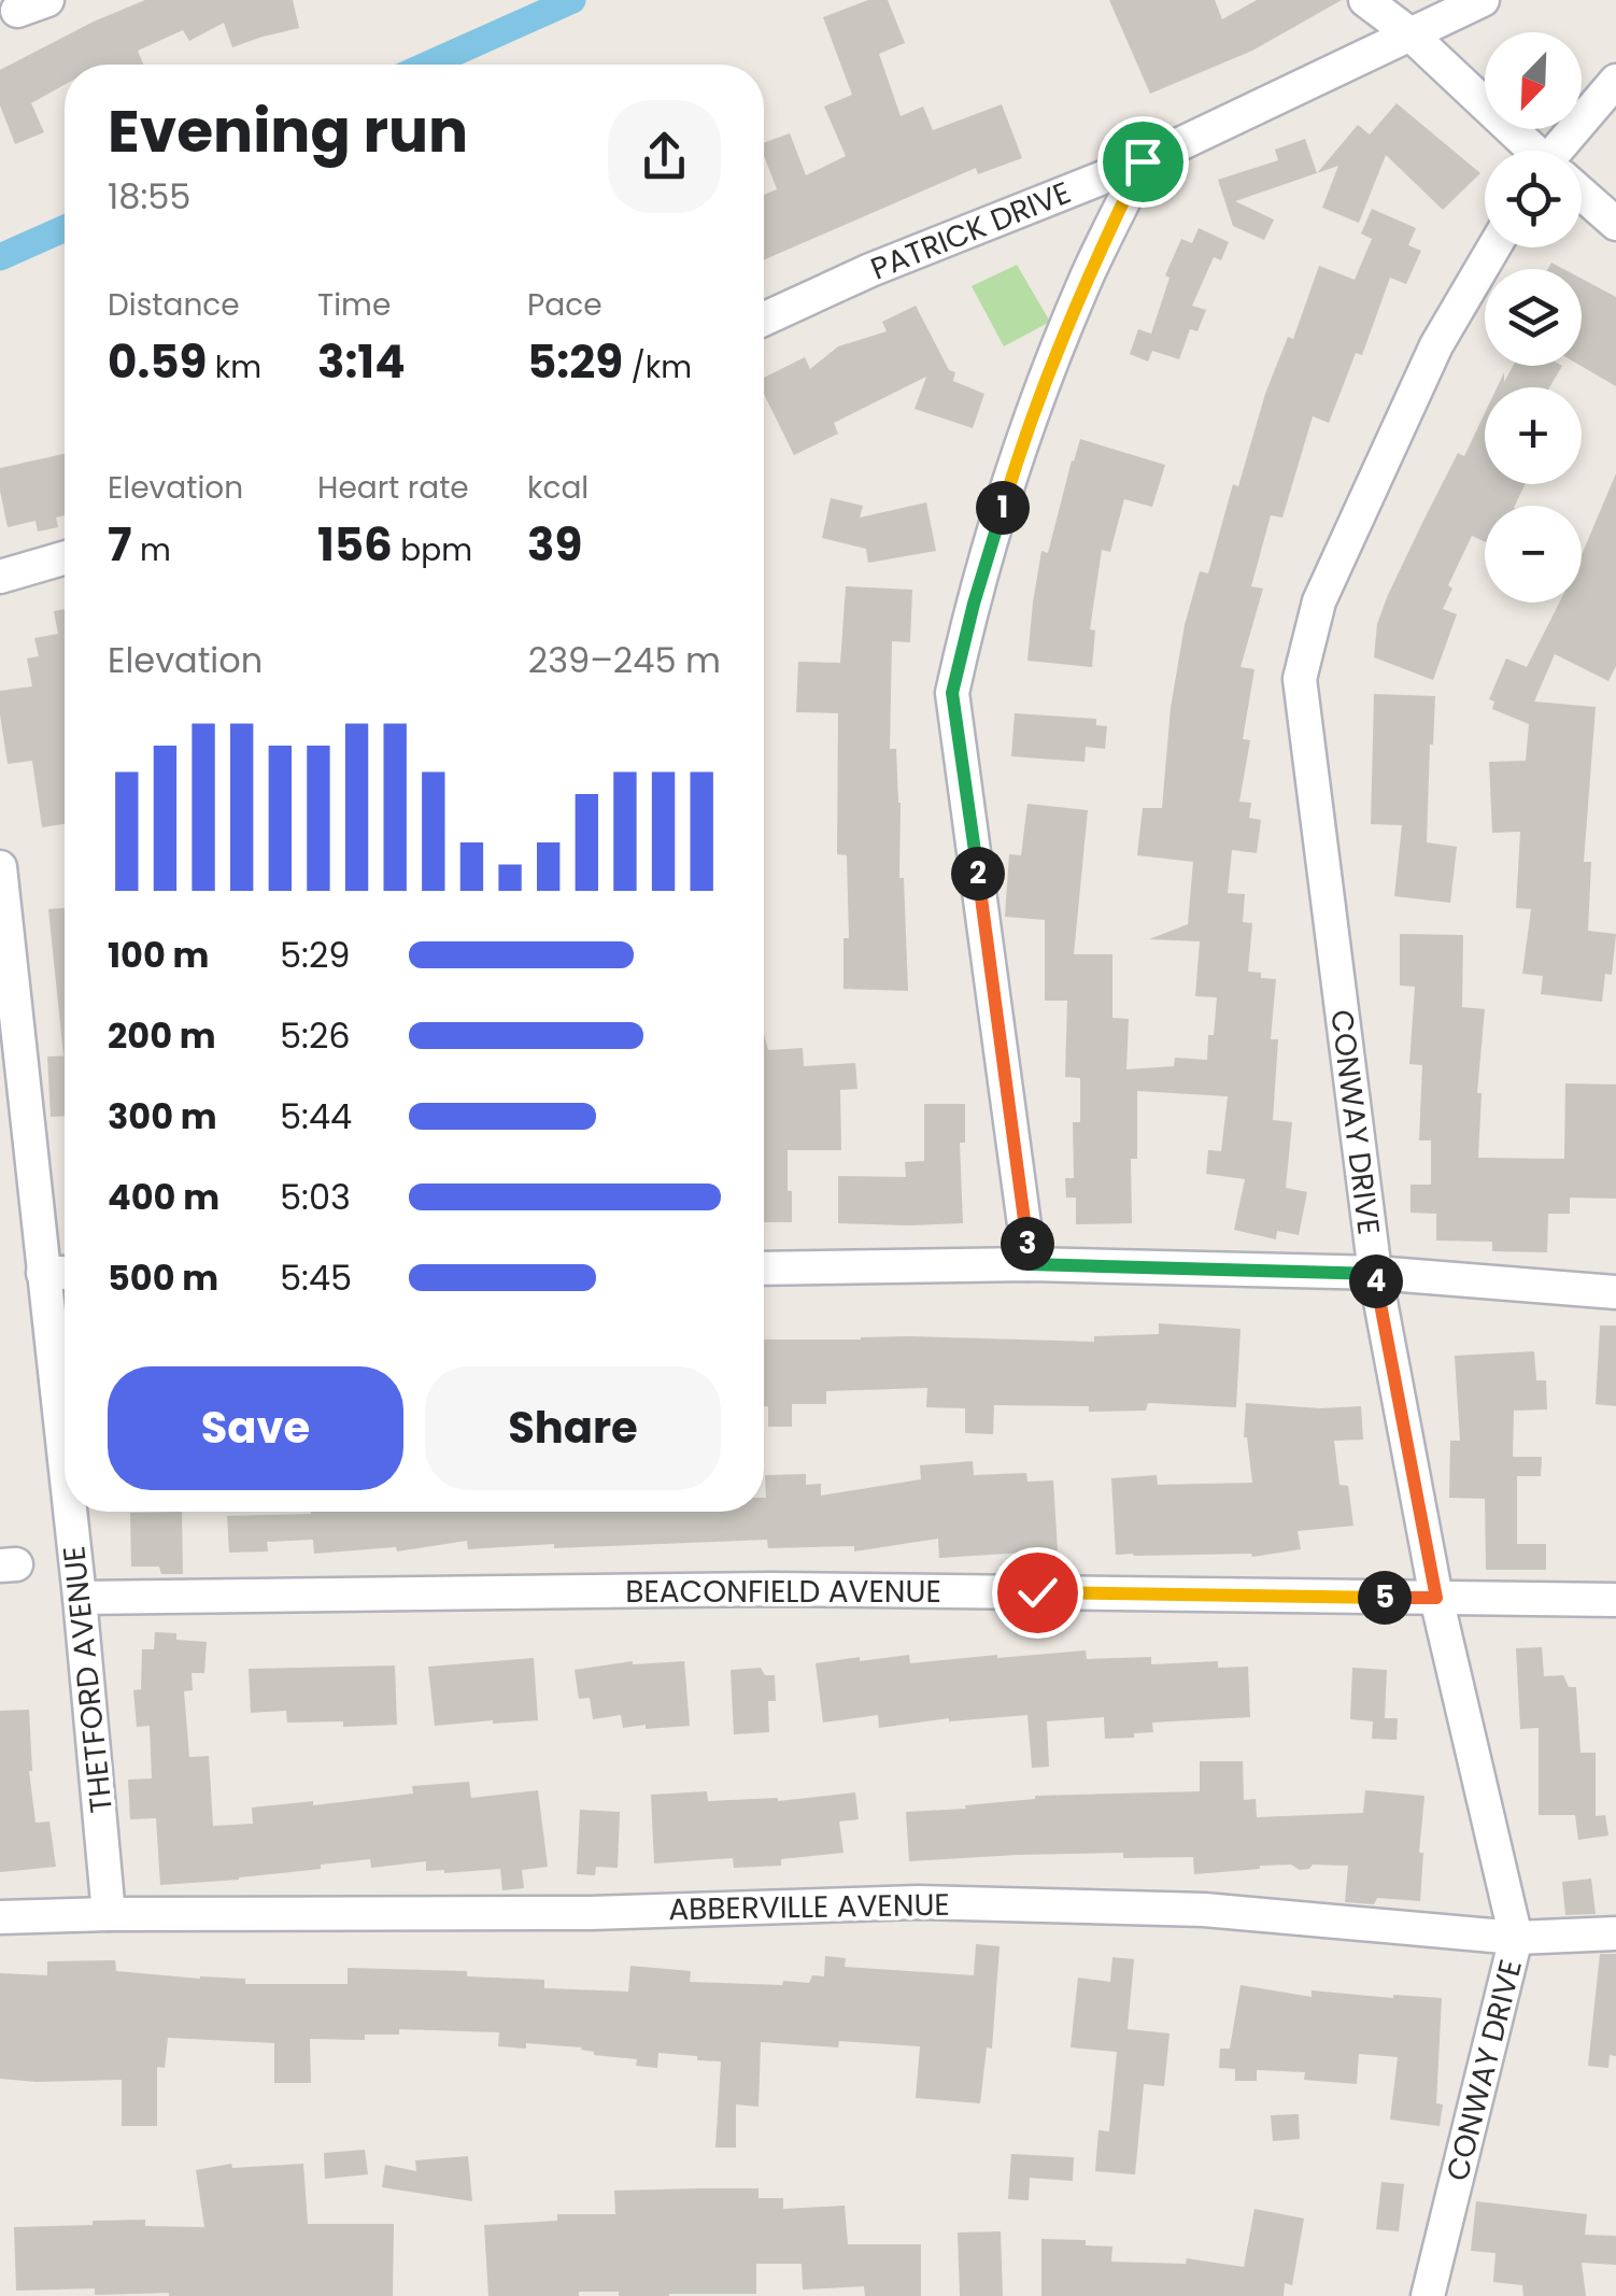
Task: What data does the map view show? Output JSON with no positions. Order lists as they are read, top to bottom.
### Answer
{
  "streets": {
    "street": [
      "PATRICK DRIVE",
      "CONWAY DRIVE",
      "BEACONFIELD AVENUE",
      "THETFORD AVENUE",
      "ABBERVILLE AVENUE"
    ]
  },
  "crossings": [
    ["CONWAY DRIVE", "BEACONFIELD AVENUE"],
    ["CONWAY DRIVE", "ABBERVILLE AVENUE"],
    ["BEACONFIELD AVENUE", "THETFORD AVENUE"],
    ["THETFORD AVENUE", "ABBERVILLE AVENUE"]
  ],
  "north": "bottom left",
  "page": {
    "map_buttons": ["+", "−"],
    "heading": ["Evening run", "18:55"],
    "stats": [
      ["Distance", "0.59 km"],
      ["Time", "3:14"],
      ["Pace", "5:29 /km"],
      ["Elevation", "7 m"],
      ["Heart rate", "156 bpm"],
      ["kcal", "39"]
    ],
    "pins": [
      "1",
      "2",
      "3",
      "4",
      "5"
    ],
    "chart": ["Elevation", "239–245 m"],
    "list": [
      {
        "name": "100 m",
        "note": "5:29"
      },
      {
        "name": "200 m",
        "note": "5:26"
      },
      {
        "name": "300 m",
        "note": "5:44"
      },
      {
        "name": "400 m",
        "note": "5:03"
      },
      {
        "name": "500 m",
        "note": "5:45"
      }
    ],
    "buttons": ["Save", "Share"]
  }
}
